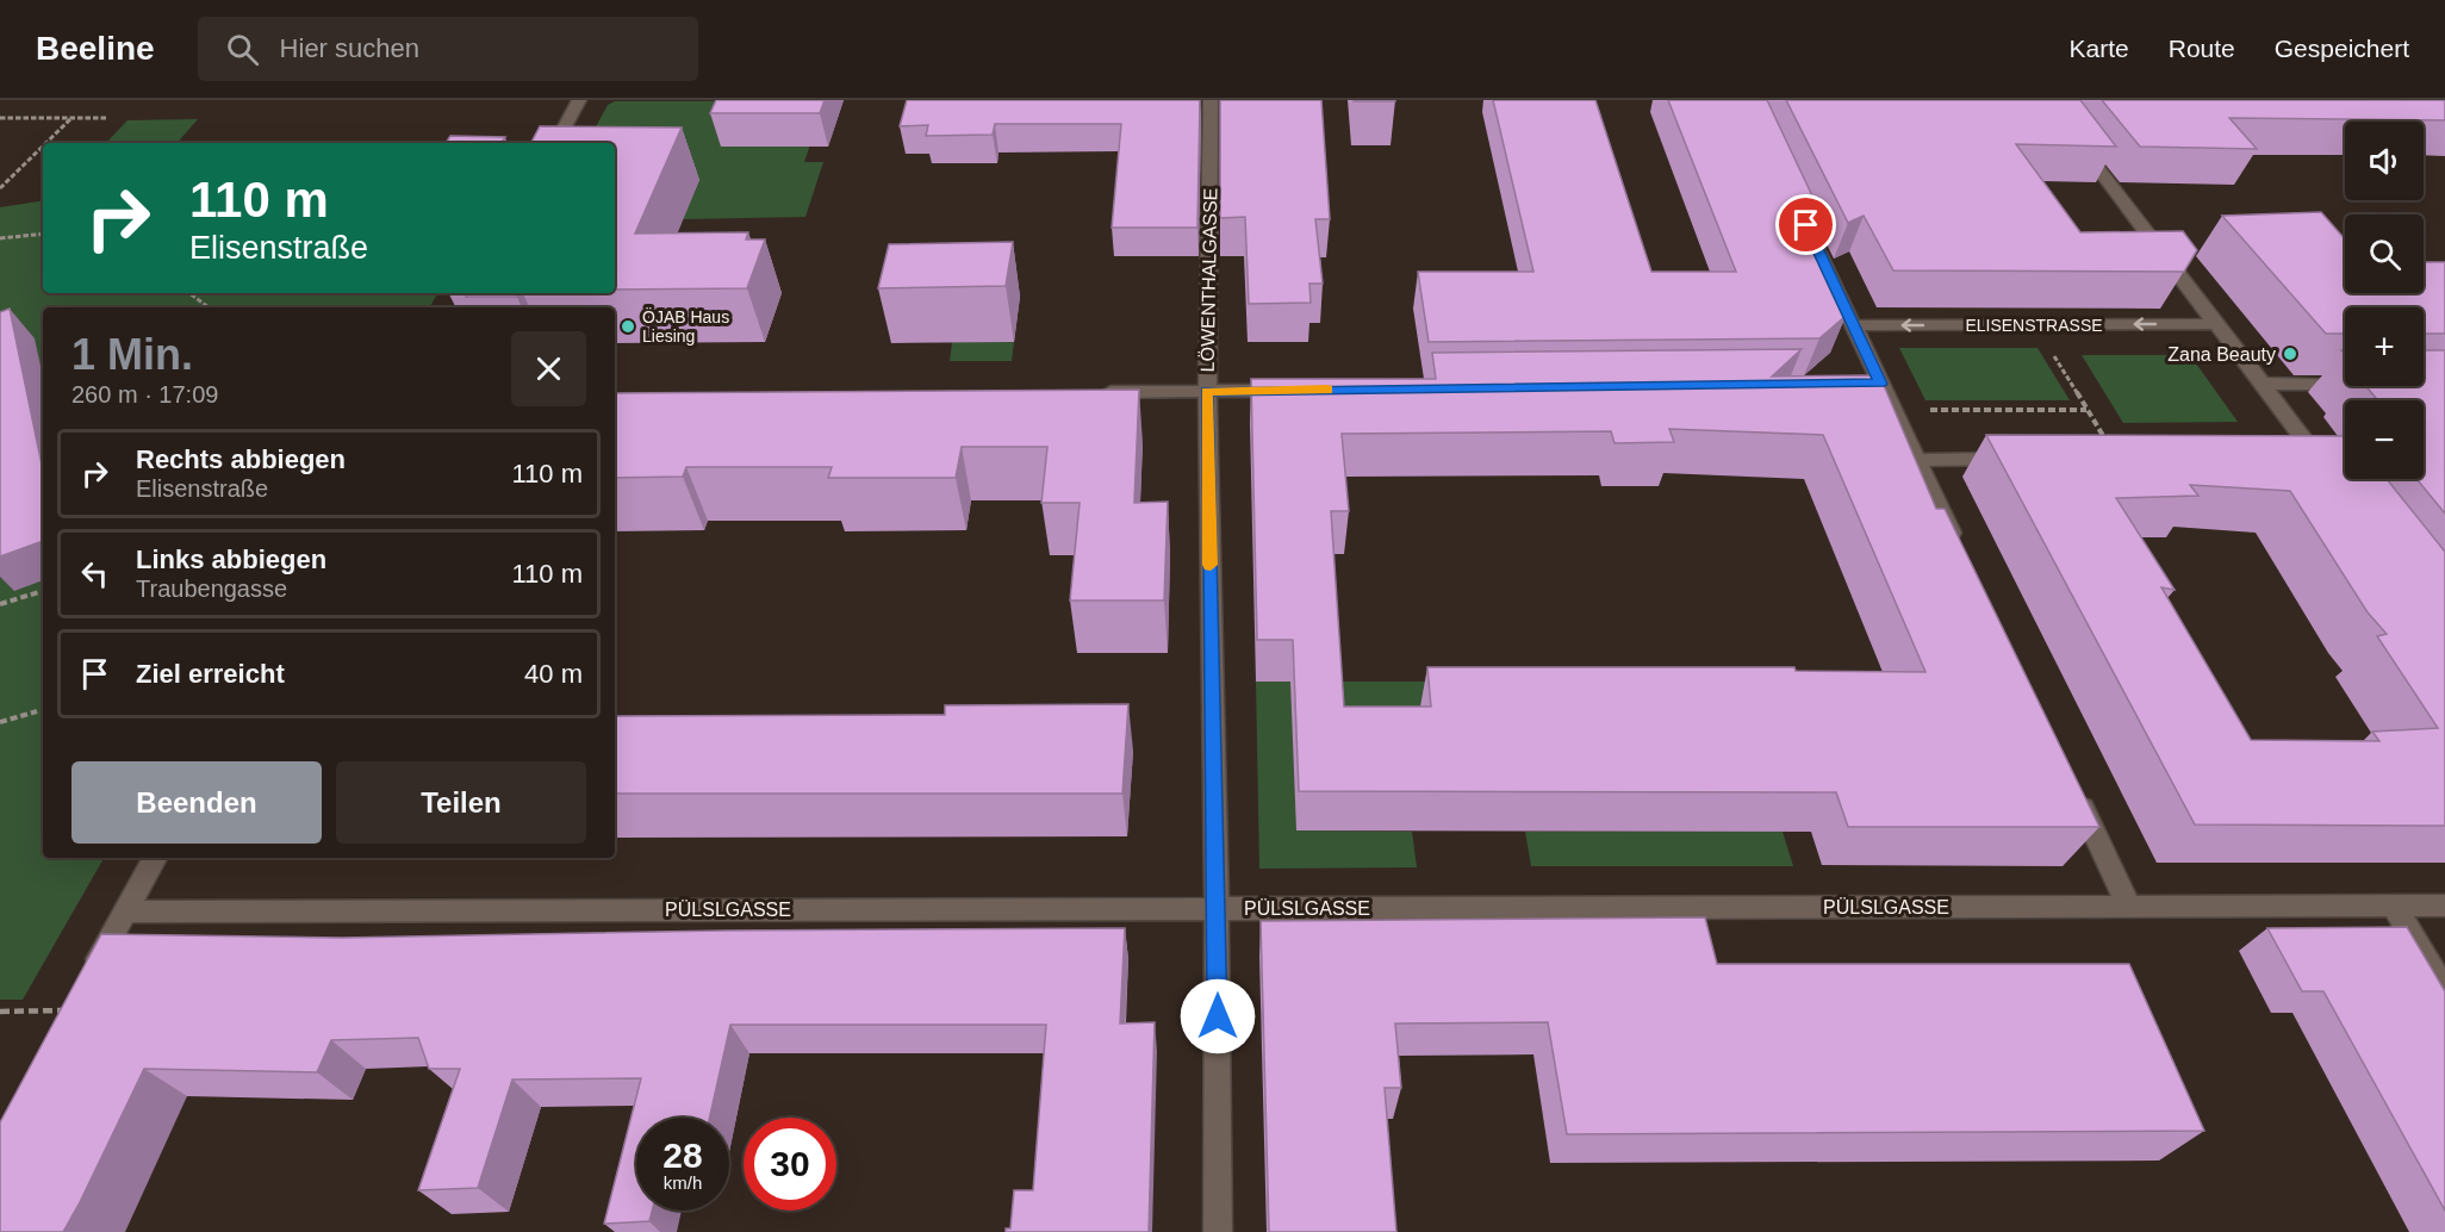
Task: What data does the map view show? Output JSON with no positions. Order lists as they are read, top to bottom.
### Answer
{
  "streets": {
    "street": ["LÖWENTHALGASSE", "ELISENSTRASSE", "PÜLSLGASSE"]
  },
  "crossings": [
    ["LÖWENTHALGASSE", "PÜLSLGASSE"]
  ],
  "one_way": ["ELISENSTRASSE"],
  "places": ["ÖJAB Haus Liesing", "Zana Beauty"],
  "page": {
    "header": "Beeline",
    "search": "Hier suchen",
    "nav": ["Karte", "Route", "Gespeichert"],
    "map_buttons": ["+", "−"],
    "turn": ["110 m", "Elisenstraße"],
    "heading": ["1 Min.", "260 m · 17:09"],
    "list": [
      {
        "name": "Rechts abbiegen",
        "note": "Elisenstraße",
        "value": "110 m"
      },
      {
        "name": "Links abbiegen",
        "note": "Traubengasse",
        "value": "110 m"
      },
      {
        "name": "Ziel erreicht",
        "value": "40 m"
      }
    ],
    "buttons": ["Beenden", "Teilen"],
    "speed": "28 km/h",
    "limit": "30"
  }
}
